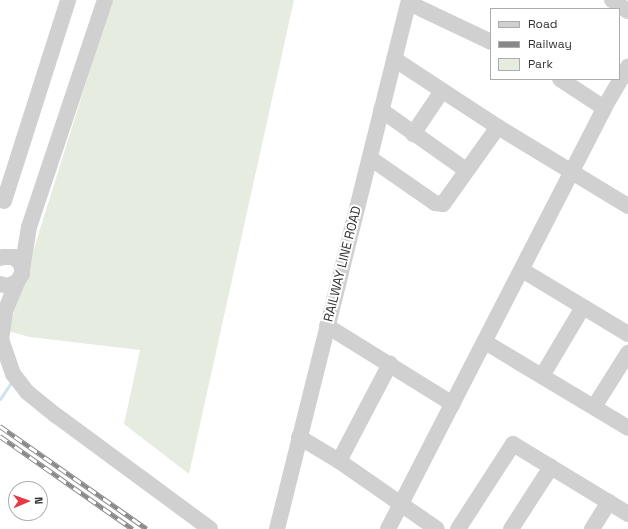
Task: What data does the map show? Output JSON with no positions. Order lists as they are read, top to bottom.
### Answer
{
  "streets": {
    "street": ["RAILWAY LINE ROAD"]
  },
  "legend": ["Road", "Railway", "Park"],
  "north": "right"
}
